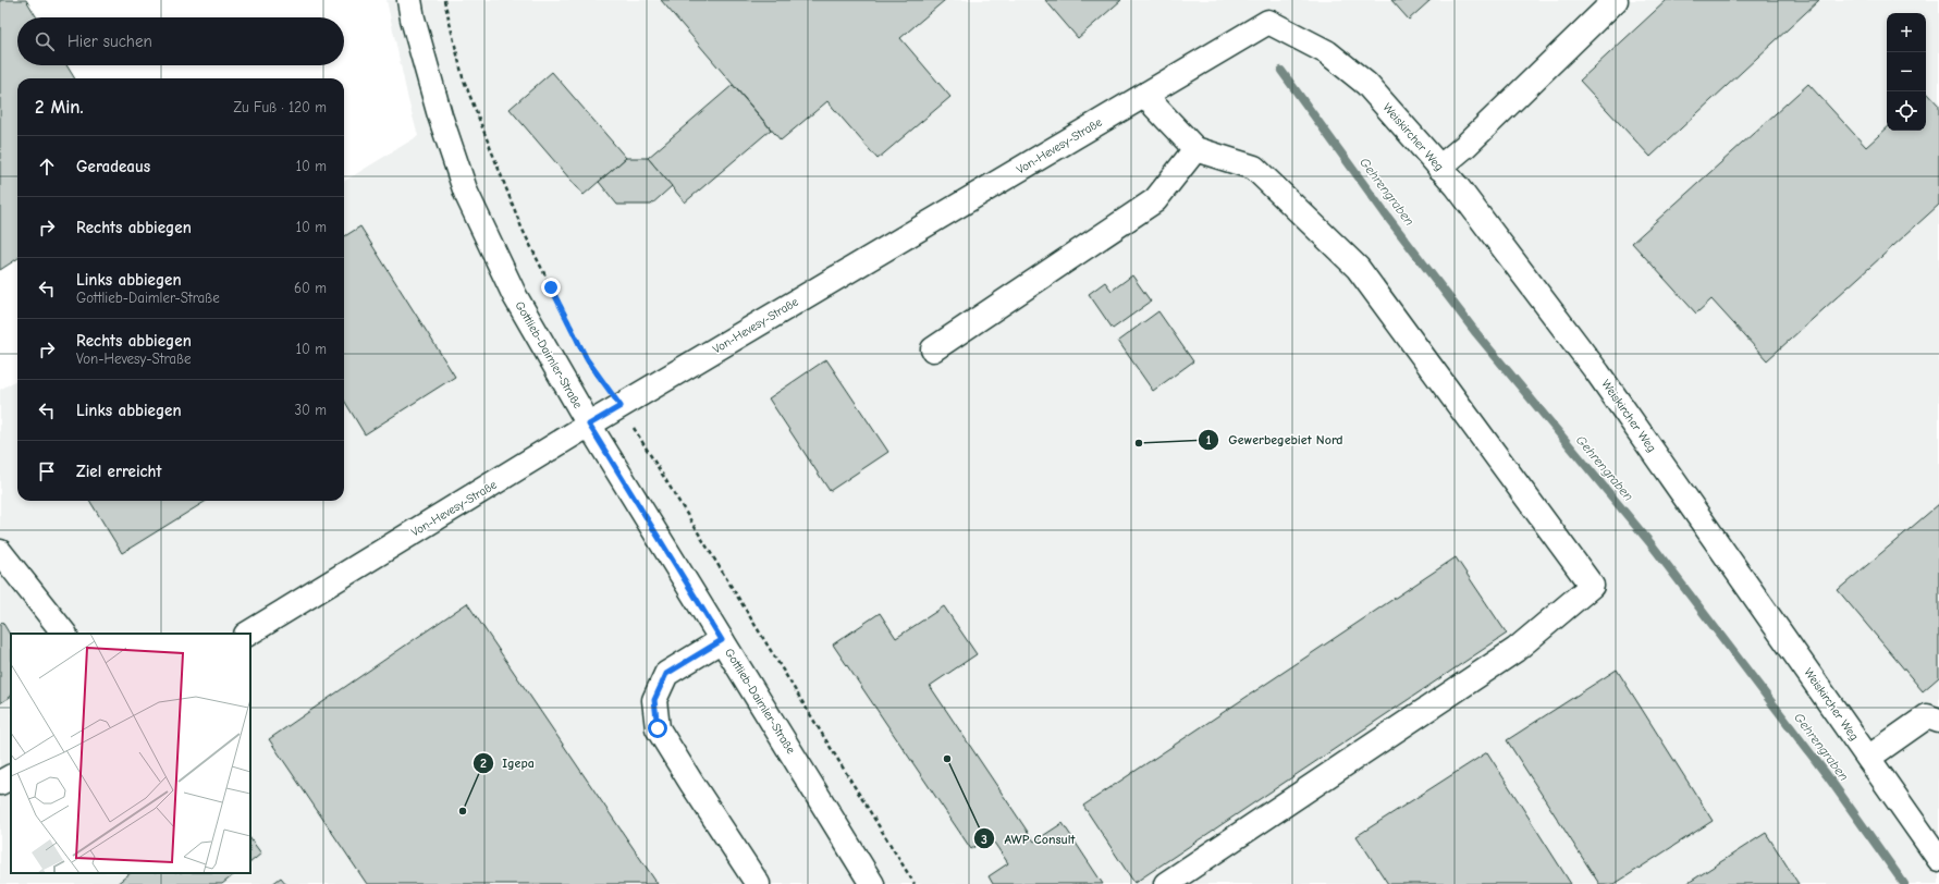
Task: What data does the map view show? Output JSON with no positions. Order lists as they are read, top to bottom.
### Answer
{
  "streets": {
    "street": ["Weiskircher Weg", "Von-Hevesy-Straße", "Gottlieb-Daimler-Straße"]
  },
  "crossings": [
    ["Weiskircher Weg", "Von-Hevesy-Straße"],
    ["Von-Hevesy-Straße", "Gottlieb-Daimler-Straße"]
  ],
  "water": ["Gehrengraben"],
  "places": ["Gewerbegebiet Nord", "AWP Consult", "Igepa"],
  "page": {
    "map_buttons": ["+", "−"],
    "search": "Hier suchen",
    "heading": ["2 Min.", "Zu Fuß · 120 m"],
    "list": [
      ["Geradeaus", "10 m"],
      ["Rechts abbiegen", "10 m"],
      ["Links abbiegen", "Gottlieb-Daimler-Straße", "60 m"],
      ["Rechts abbiegen", "Von-Hevesy-Straße", "10 m"],
      ["Links abbiegen", "30 m"],
      "Ziel erreicht"
    ]
  }
}
